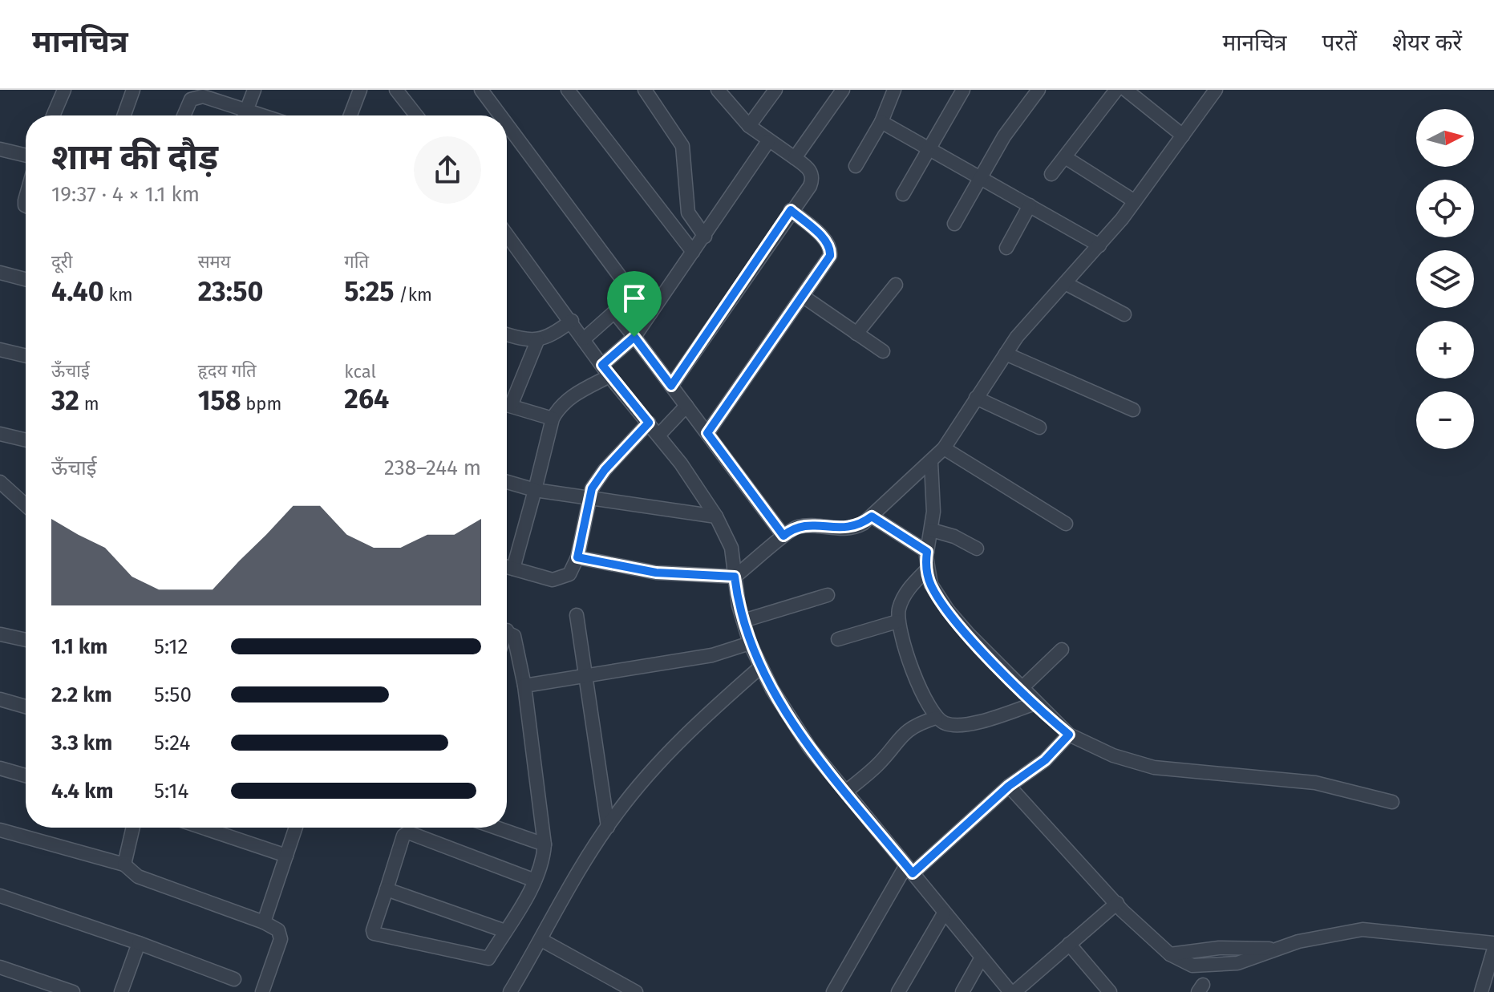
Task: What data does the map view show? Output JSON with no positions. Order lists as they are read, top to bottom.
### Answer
{
  "north": "right",
  "page": {
    "header": "मानचित्र",
    "nav": ["मानचित्र", "परतें", "शेयर करें"],
    "map_buttons": ["+", "−"],
    "heading": ["शाम की दौड़", "19:37 · 4 × 1.1 km"],
    "stats": [
      ["दूरी", "4.40 km"],
      ["समय", "23:50"],
      ["गति", "5:25 /km"],
      ["ऊँचाई", "32 m"],
      ["हृदय गति", "158 bpm"],
      ["kcal", "264"]
    ],
    "chart": ["ऊँचाई", "238–244 m"],
    "list": [
      {
        "name": "1.1 km",
        "note": "5:12"
      },
      {
        "name": "2.2 km",
        "note": "5:50"
      },
      {
        "name": "3.3 km",
        "note": "5:24"
      },
      {
        "name": "4.4 km",
        "note": "5:14"
      }
    ]
  }
}
